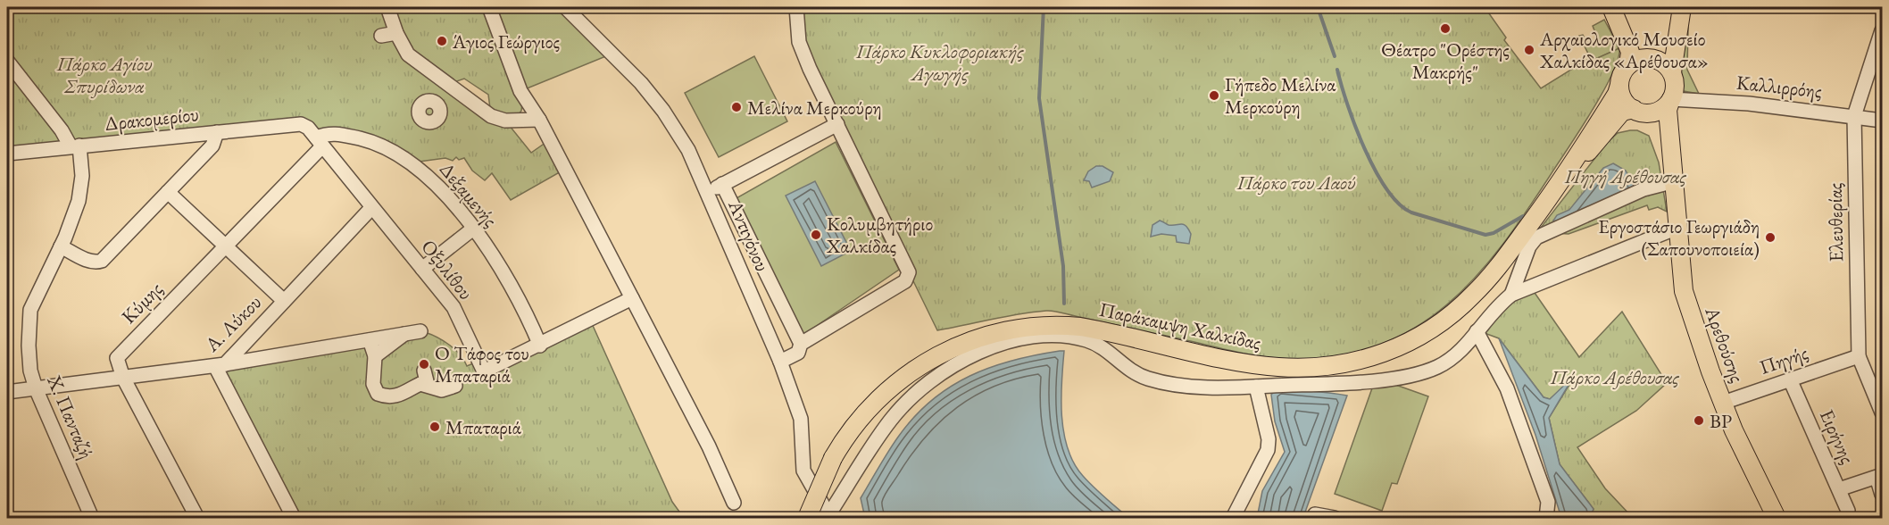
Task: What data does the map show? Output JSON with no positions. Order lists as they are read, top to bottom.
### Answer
{
  "streets": {
    "main road": ["Παράκαμψη Χαλκίδας", "Αρεθούσης"],
    "street": [
      "Καλλιρρόης",
      "Δρακομερίου",
      "Δεξαμενής",
      "Ελευθερίας",
      "Αντιγόνου",
      "Οξυλίθου",
      "Κύμης",
      "Α. Λύκου",
      "Πηγής",
      "Χ. Πανταζή",
      "Ειρήνης"
    ]
  },
  "crossings": [
    ["Καλλιρρόης", "Ελευθερίας"],
    ["Καλλιρρόης", "Παράκαμψη Χαλκίδας"],
    ["Καλλιρρόης", "Αρεθούσης"],
    ["Δρακομερίου", "Οξυλίθου"],
    ["Δρακομερίου", "Χ. Πανταζή"],
    ["Δεξαμενής", "Οξυλίθου"],
    ["Δεξαμενής", "Κύμης"],
    ["Ελευθερίας", "Πηγής"],
    ["Οξυλίθου", "Κύμης"],
    ["Οξυλίθου", "Α. Λύκου"],
    ["Παράκαμψη Χαλκίδας", "Αρεθούσης"],
    ["Αρεθούσης", "Πηγής"],
    ["Πηγής", "Ειρήνης"]
  ],
  "parks": [
    "Πάρκο Κυκλοφοριακής Αγωγής",
    "Πάρκο Αγίου Σπυρίδωνα",
    "Πηγή Αρέθουσας",
    "Πάρκο του Λαού",
    "Πάρκο Αρέθουσας"
  ],
  "places": [
    "Θέατρο \"Ορέστης Μακρής\"",
    "Άγιος Γεώργιος",
    "Αρχαιολογικό Μουσείο Χαλκίδας «Αρέθουσα»",
    "Γήπεδο Μελίνα Μερκούρη",
    "Μελίνα Μερκούρη",
    "Κολυμβητήριο Χαλκίδας",
    "Εργοστάσιο Γεωργιάδη (Σαπουνοποιεία)",
    "Ο Τάφος του Μπαταριά",
    "BP",
    "Μπαταριά"
  ]
}
